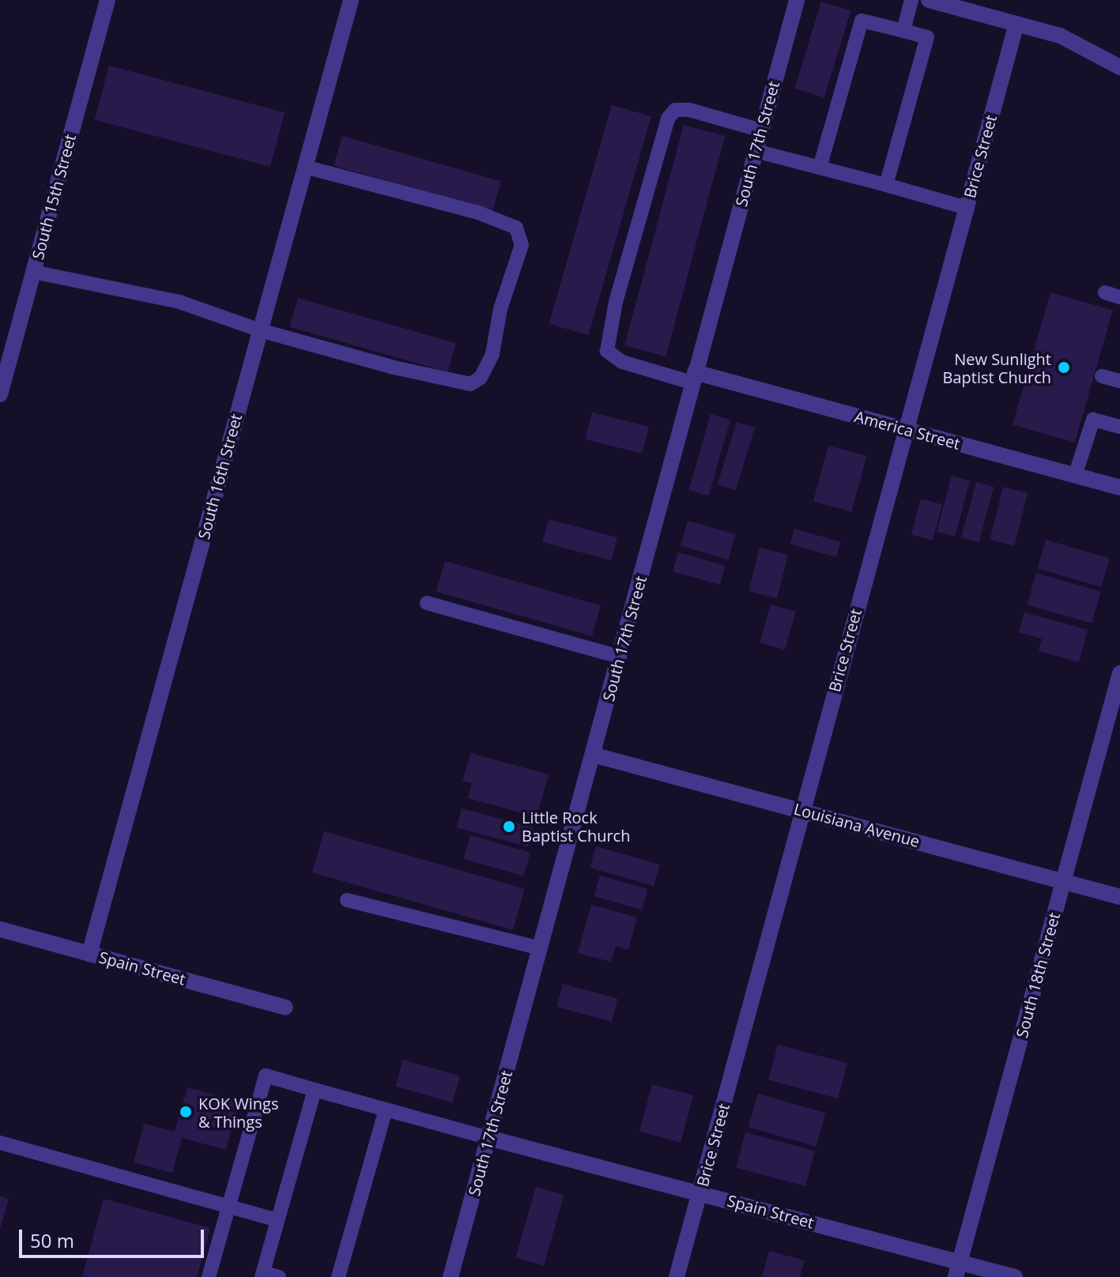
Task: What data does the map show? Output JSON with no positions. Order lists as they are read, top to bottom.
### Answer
{
  "streets": {
    "street": [
      "South 17th Street",
      "Brice Street",
      "South 15th Street",
      "America Street",
      "South 16th Street",
      "Louisiana Avenue",
      "Spain Street",
      "South 18th Street"
    ]
  },
  "crossings": [
    ["South 17th Street", "America Street"],
    ["South 17th Street", "Louisiana Avenue"],
    ["South 17th Street", "Spain Street"],
    ["Brice Street", "America Street"],
    ["Brice Street", "Louisiana Avenue"],
    ["Brice Street", "Spain Street"],
    ["South 16th Street", "Spain Street"],
    ["Louisiana Avenue", "South 18th Street"],
    ["Spain Street", "South 18th Street"]
  ],
  "places": ["New Sunlight Baptist Church", "Little Rock Baptist Church", "KOK Wings & Things"],
  "scale_bar": "50 m"
}
